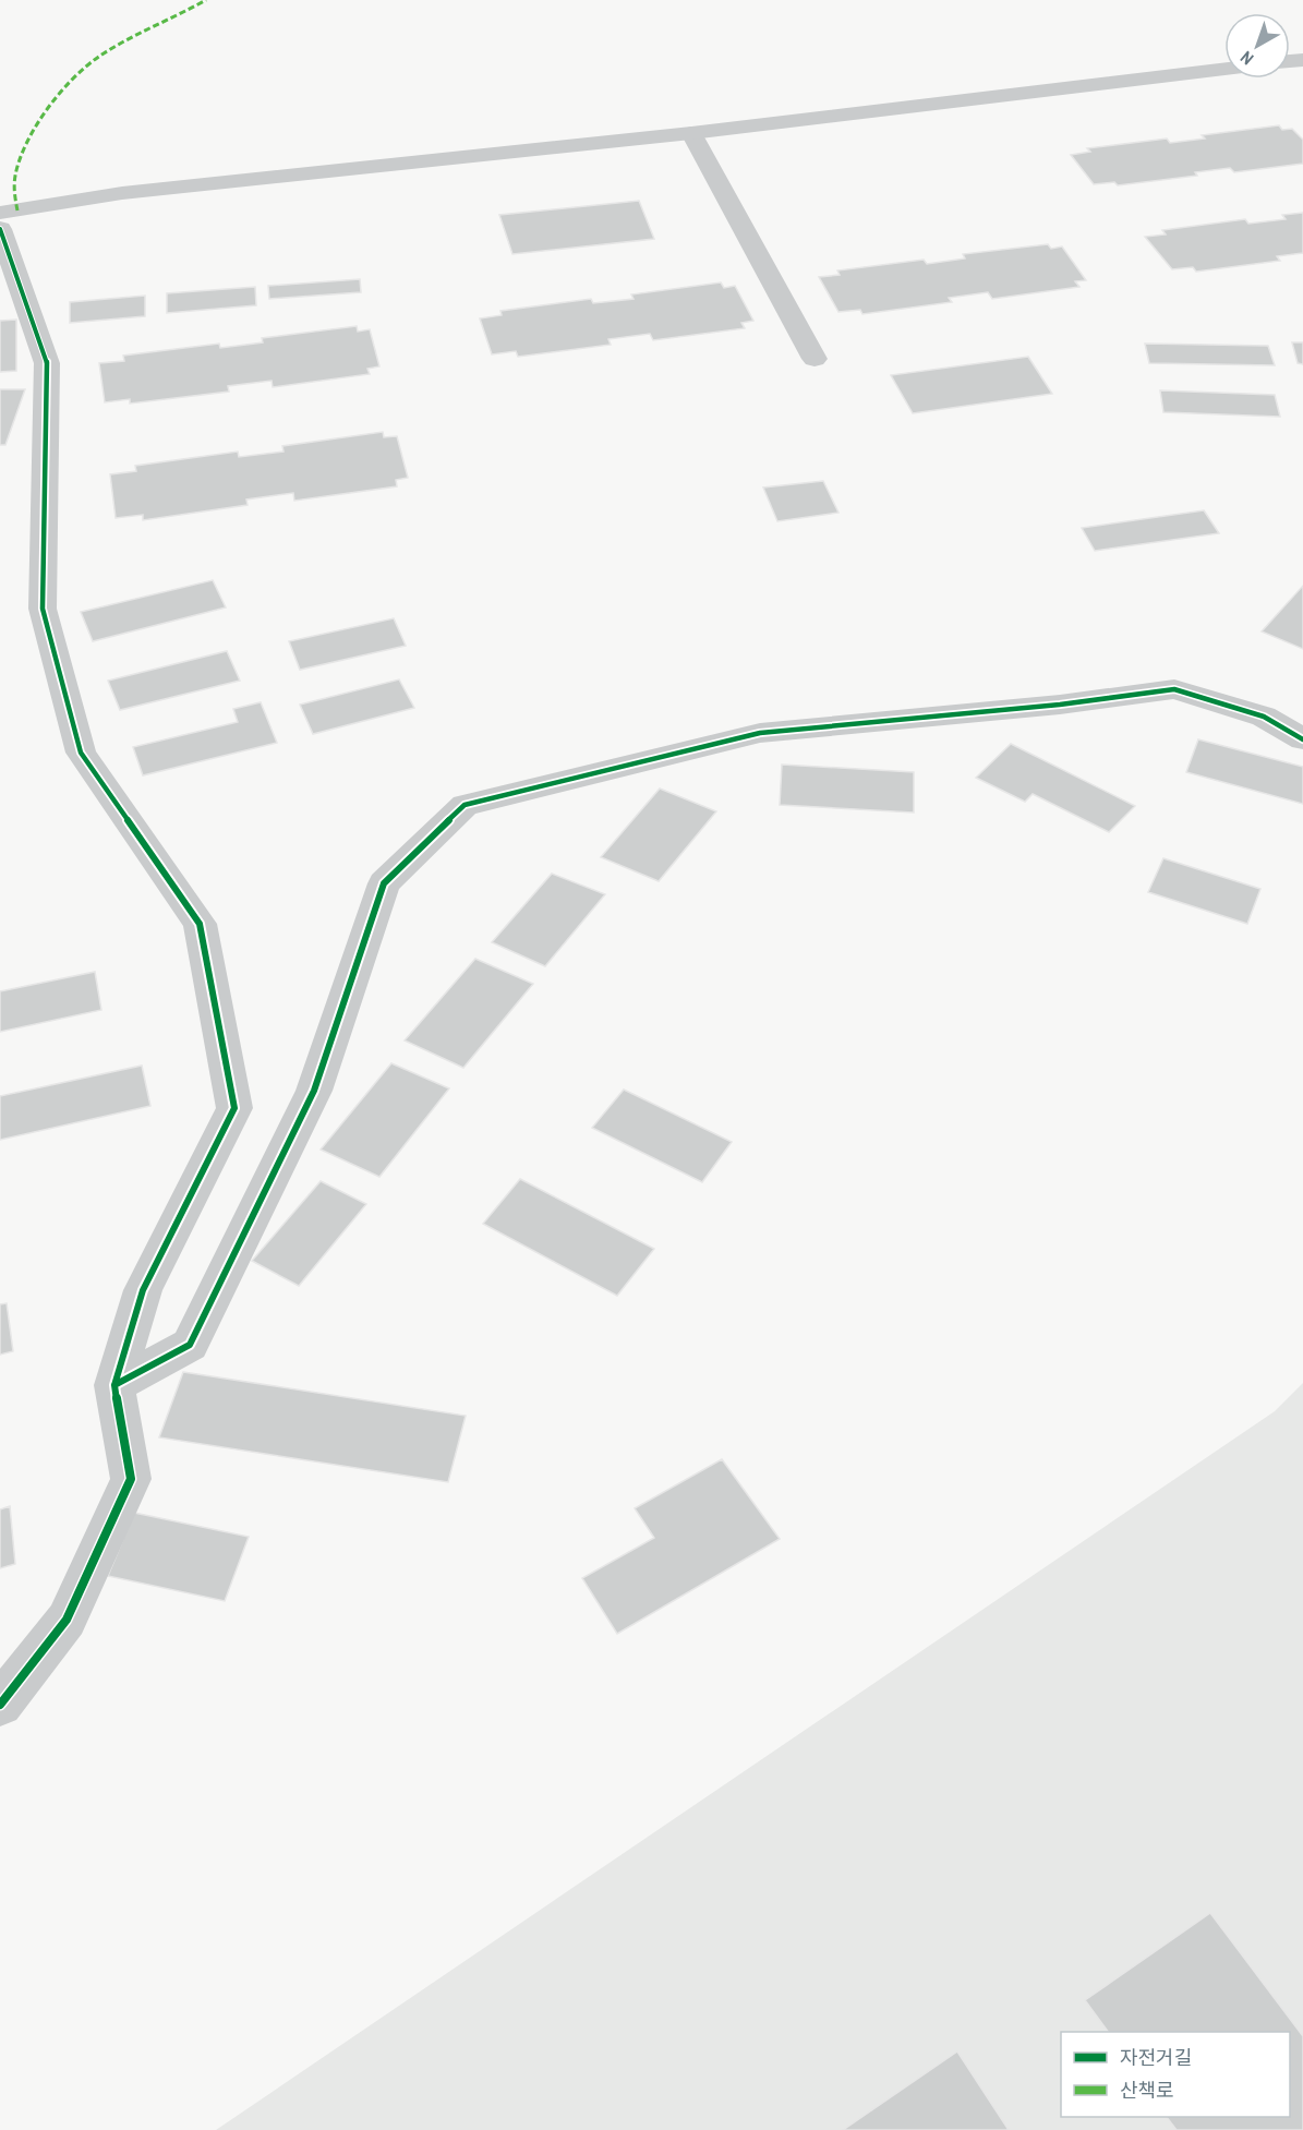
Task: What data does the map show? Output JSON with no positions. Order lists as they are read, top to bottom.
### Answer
{
  "legend": ["자전거길", "산책로"],
  "north": "bottom left"
}
